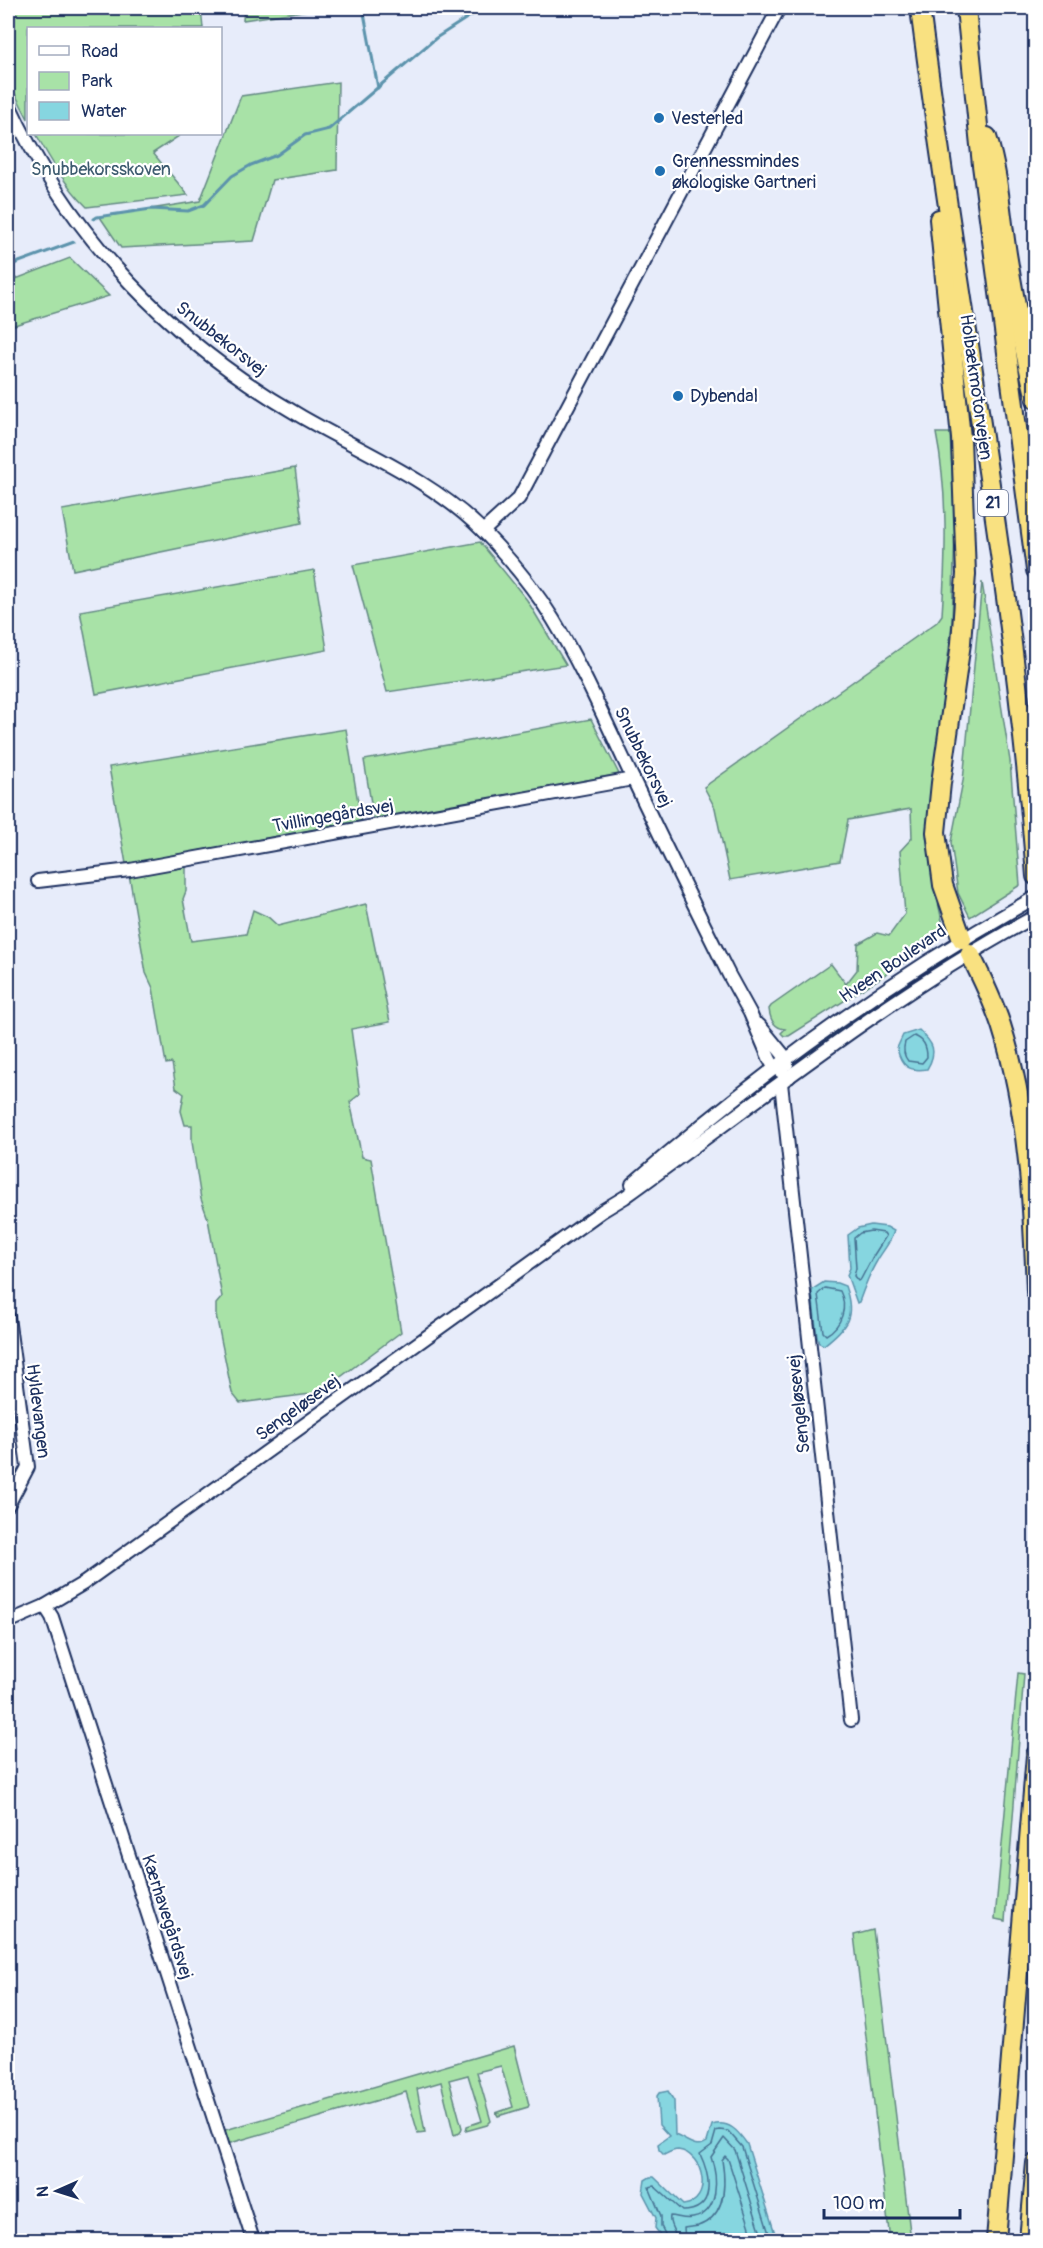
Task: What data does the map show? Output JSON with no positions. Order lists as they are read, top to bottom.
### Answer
{
  "streets": {
    "highway": ["Holbækmotorvejen", "21"],
    "street": [
      "Snubbekorsvej",
      "Tvillingegårdsvej",
      "Hveen Boulevard",
      "Sengeløsevej",
      "Hyldevangen",
      "Kærhavegårdsvej"
    ]
  },
  "crossings": [
    ["Snubbekorsvej", "Tvillingegårdsvej"],
    ["Snubbekorsvej", "Hveen Boulevard"],
    ["Snubbekorsvej", "Sengeløsevej"],
    ["Hveen Boulevard", "Sengeløsevej"],
    ["Sengeløsevej", "Kærhavegårdsvej"]
  ],
  "parks": ["Snubbekorsskoven"],
  "places": ["Vesterled", "Grennessmindes økologiske Gartneri", "Dybendal"],
  "legend": ["Road", "Park", "Water"],
  "scale_bar": "100 m",
  "north": "left"
}
